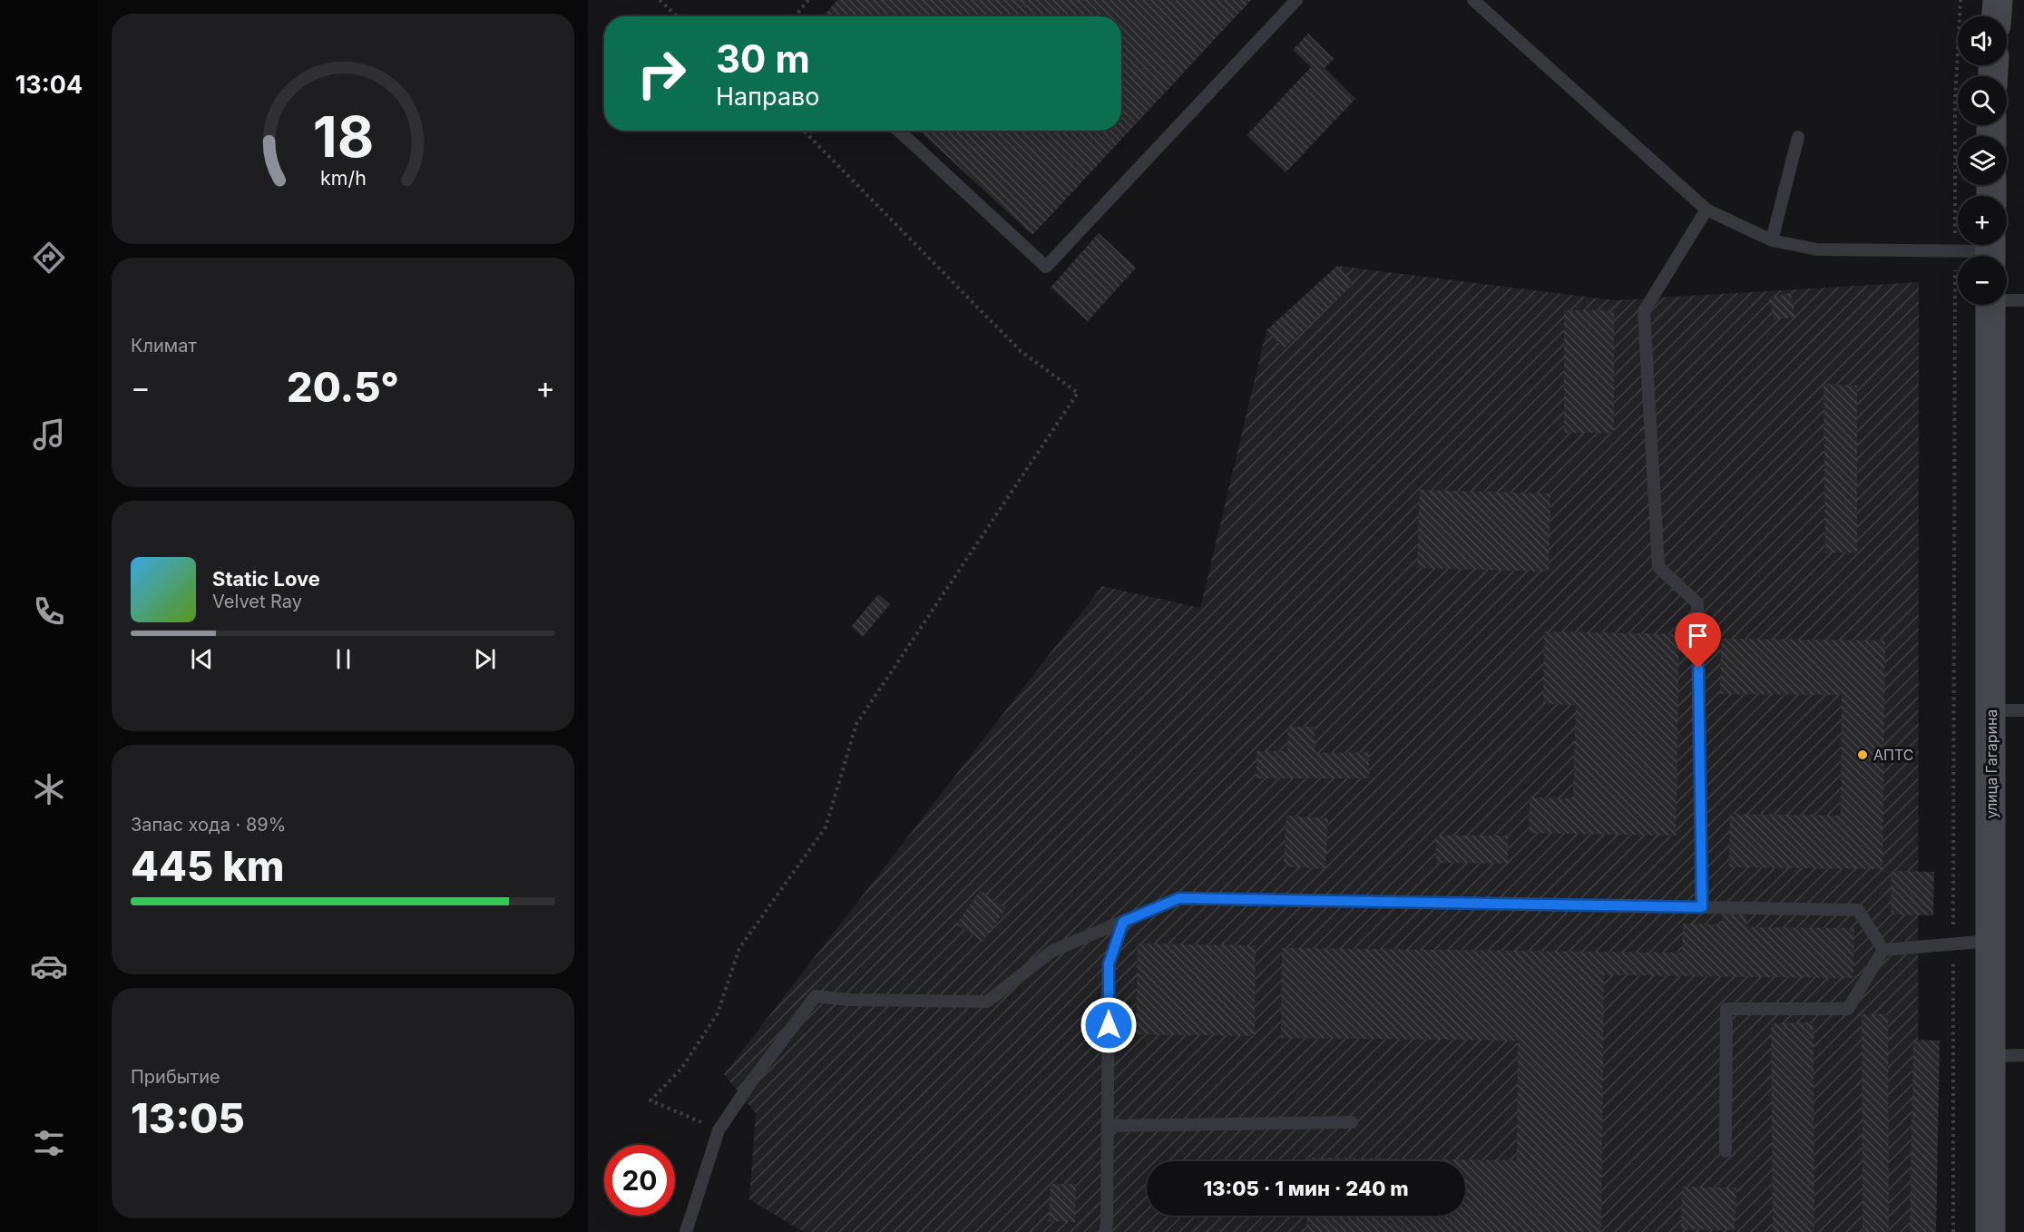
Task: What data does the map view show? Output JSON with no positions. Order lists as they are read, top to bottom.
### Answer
{
  "streets": {
    "street": ["улица Гагарина"]
  },
  "places": ["АПТС"],
  "page": {
    "tabs": "13:04",
    "map_buttons": ["+", "−"],
    "turn": ["30 m", "Направо"],
    "tile": [
      "Климат",
      ["Запас хода · 89%", "445 km"],
      ["Прибытие", "13:05"]
    ],
    "heat": ["−", "20.5°", "+"],
    "song": ["Static Love", "Velvet Ray"],
    "limit": "20",
    "trip": "13:05 · 1 мин · 240 m",
    "gauge": ["18", "km/h"]
  }
}
